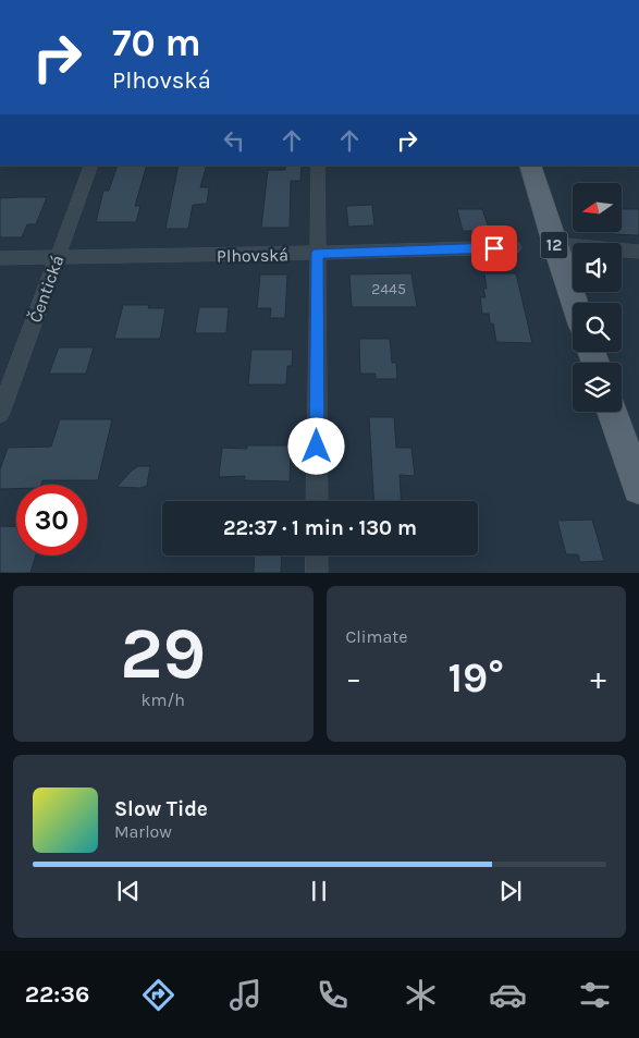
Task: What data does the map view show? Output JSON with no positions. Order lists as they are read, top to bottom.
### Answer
{
  "streets": {
    "main road": ["12"],
    "street": ["Plhovská", "Čentická"]
  },
  "crossings": [
    ["Plhovská", "Čentická"]
  ],
  "house_numbers": ["2445"],
  "north": "left",
  "page": {
    "turn": ["70 m", "Plhovská"],
    "limit": "30",
    "trip": "22:37 · 1 min · 130 m",
    "tile": [
      ["29", "km/h"],
      "Climate"
    ],
    "heat": ["−", "19°", "+"],
    "song": ["Slow Tide", "Marlow"],
    "tabs": "22:36"
  }
}
